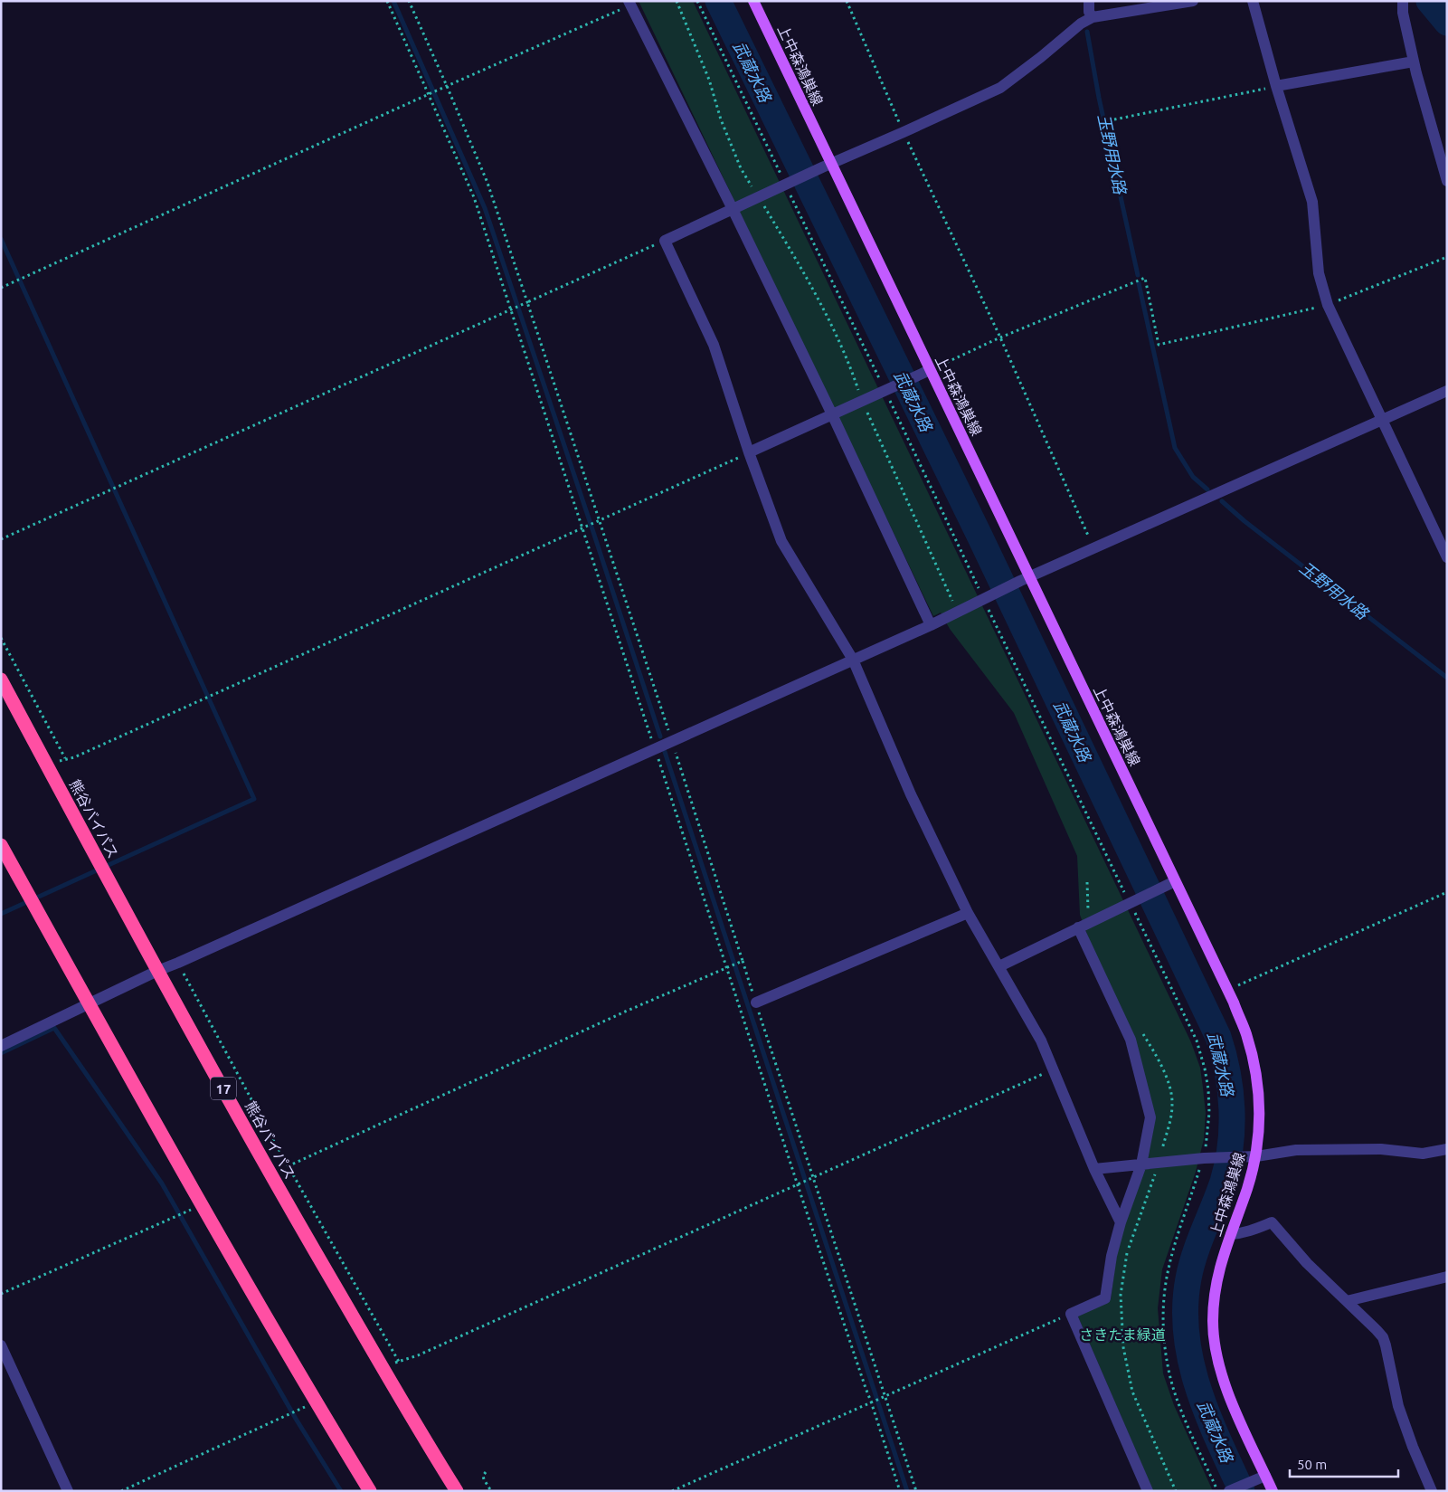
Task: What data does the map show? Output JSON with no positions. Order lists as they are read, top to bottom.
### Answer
{
  "streets": {
    "highway": ["熊谷バイパス", "17"],
    "main road": ["上中森鴻巣線"]
  },
  "water": ["武蔵水路", "玉野用水路"],
  "parks": ["さきたま緑道"],
  "scale_bar": "50 m"
}
